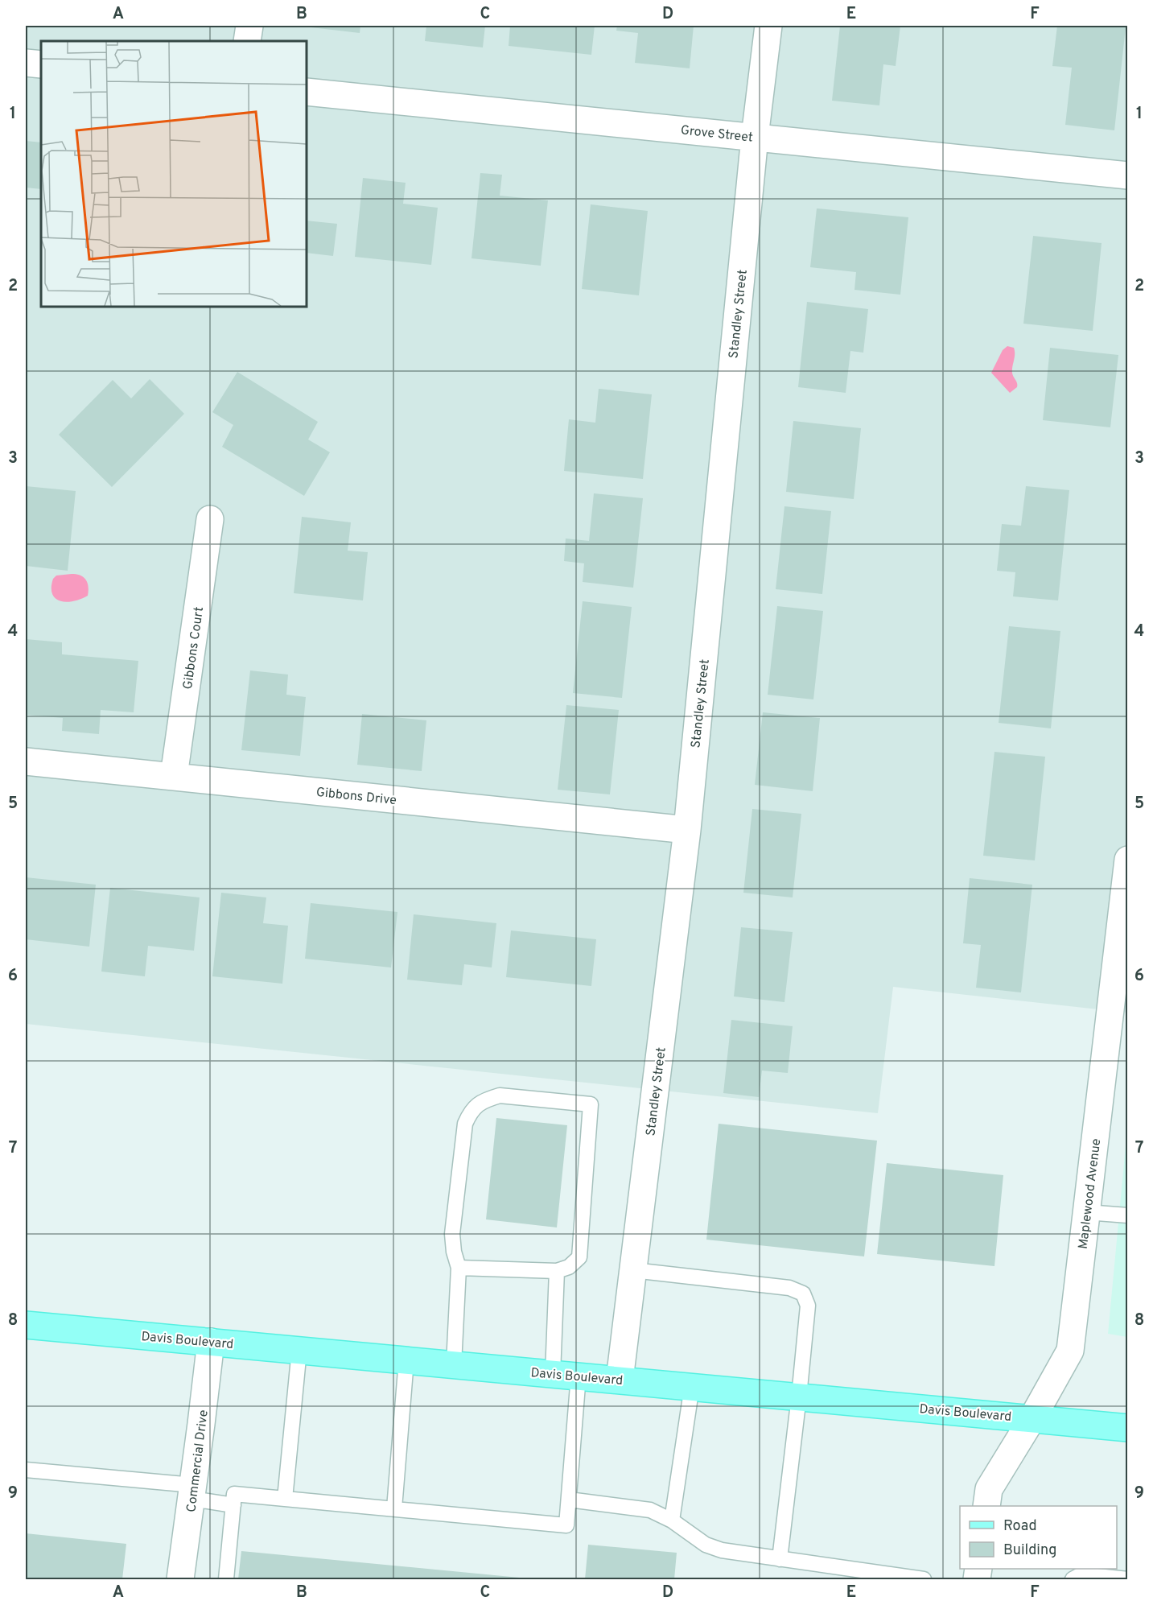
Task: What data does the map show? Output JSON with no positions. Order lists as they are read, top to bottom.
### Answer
{
  "streets": {
    "main road": ["Davis Boulevard"],
    "street": [
      "Grove Street",
      "Standley Street",
      "Gibbons Court",
      "Gibbons Drive",
      "Maplewood Avenue",
      "Commercial Drive"
    ]
  },
  "crossings": [
    ["Grove Street", "Standley Street"],
    ["Standley Street", "Gibbons Drive"],
    ["Standley Street", "Davis Boulevard"],
    ["Gibbons Court", "Gibbons Drive"],
    ["Maplewood Avenue", "Davis Boulevard"],
    ["Davis Boulevard", "Commercial Drive"]
  ],
  "legend": ["Road", "Building"],
  "grid": {
    "columns": [
      "A",
      "B",
      "C",
      "D",
      "E",
      "F"
    ],
    "rows": [
      "1",
      "2",
      "3",
      "4",
      "5",
      "6",
      "7",
      "8",
      "9"
    ]
  }
}
